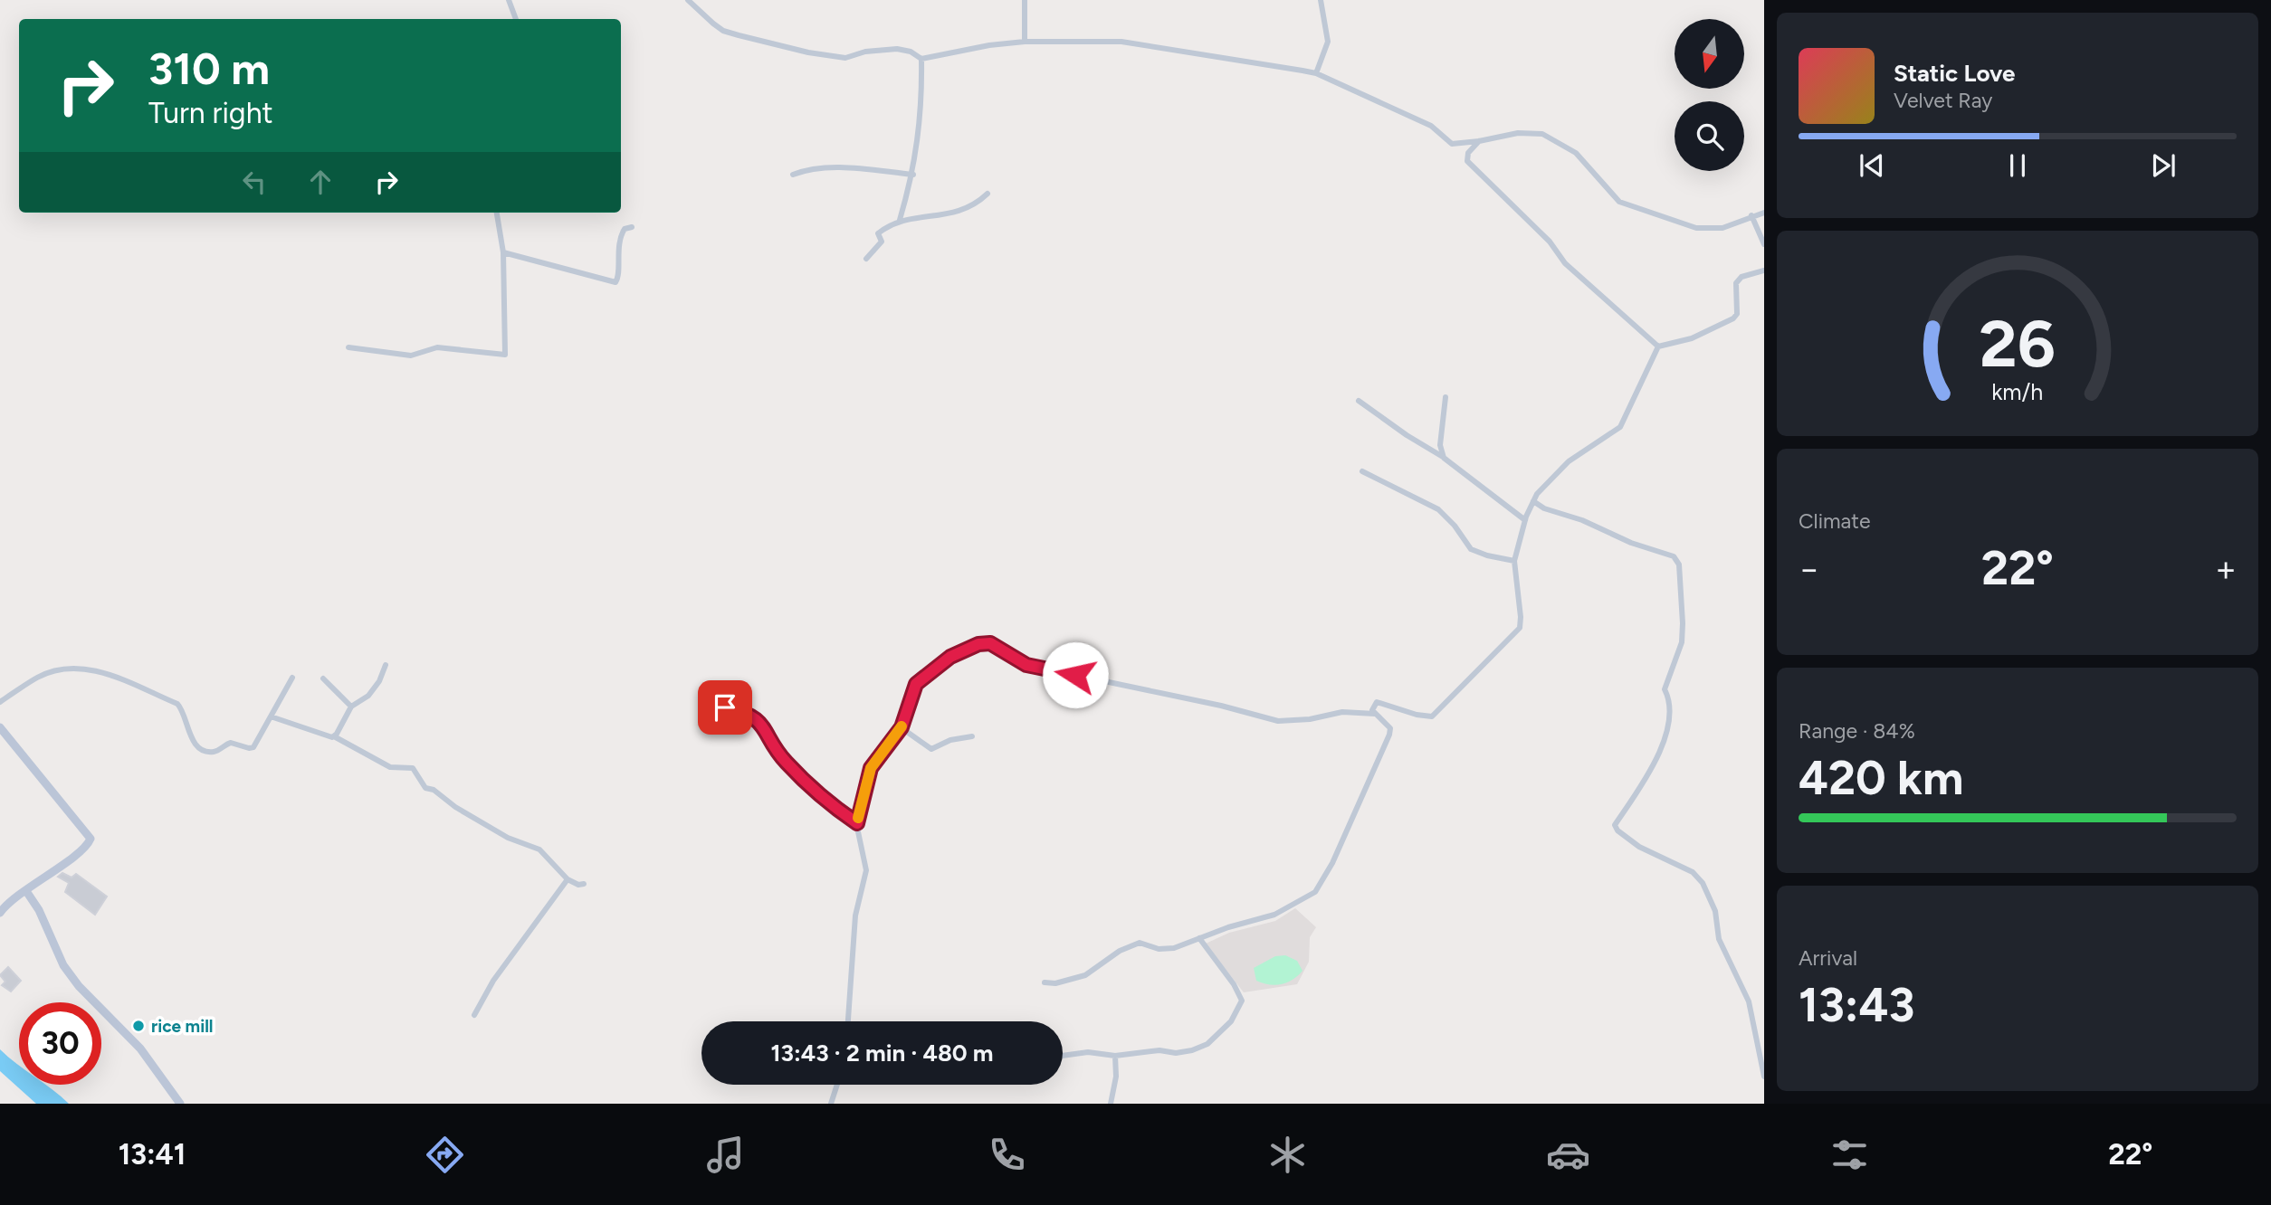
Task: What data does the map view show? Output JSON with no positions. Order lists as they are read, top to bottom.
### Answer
{
  "places": ["rice mill"],
  "north": "bottom",
  "page": {
    "turn": ["310 m", "Turn right"],
    "song": ["Static Love", "Velvet Ray"],
    "tile": [
      "Climate",
      ["Range · 84%", "420 km"],
      ["Arrival", "13:43"]
    ],
    "heat": ["−", "22°", "+"],
    "limit": "30",
    "trip": "13:43 · 2 min · 480 m",
    "tabs": ["13:41", "22°"],
    "gauge": ["26", "km/h"]
  }
}
